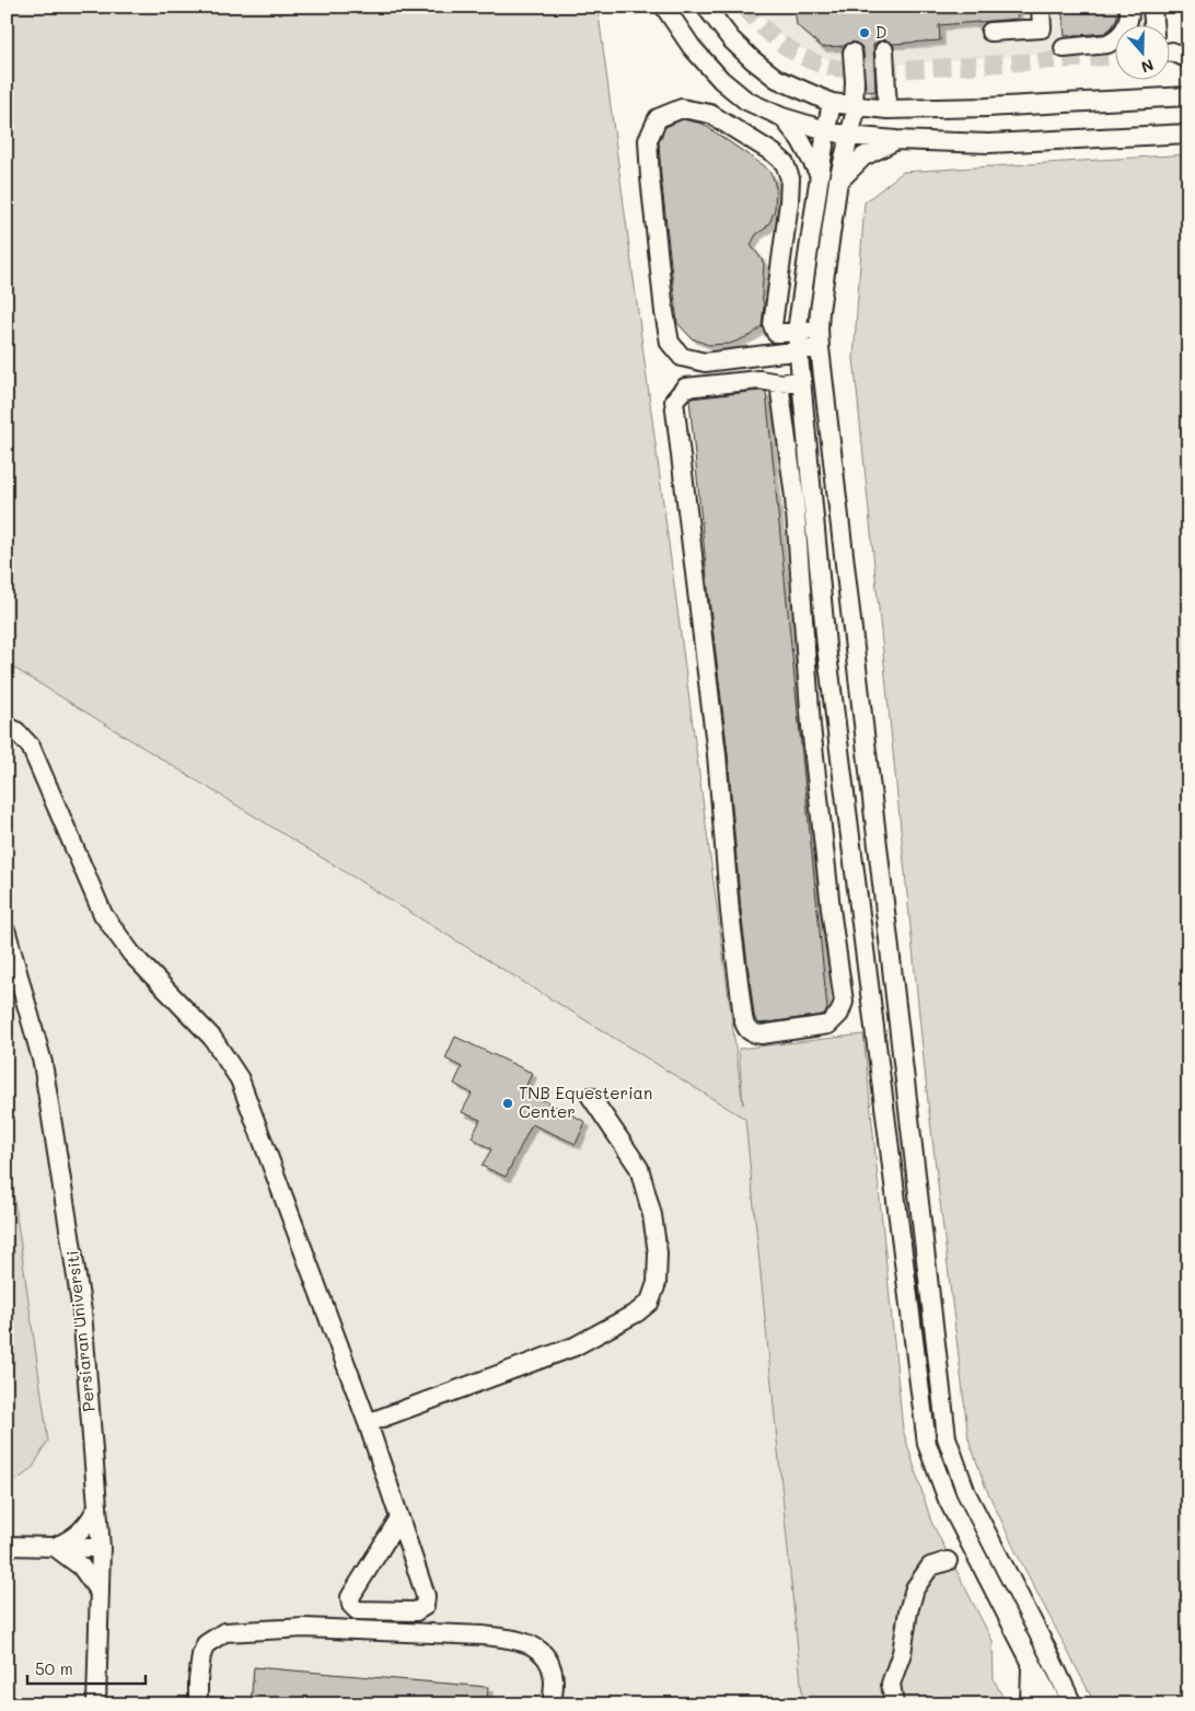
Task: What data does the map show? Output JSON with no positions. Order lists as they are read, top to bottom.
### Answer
{
  "streets": {
    "street": ["Persiaran Universiti"]
  },
  "places": ["D", "TNB Equesterian Center"],
  "scale_bar": "50 m",
  "north": "bottom"
}
